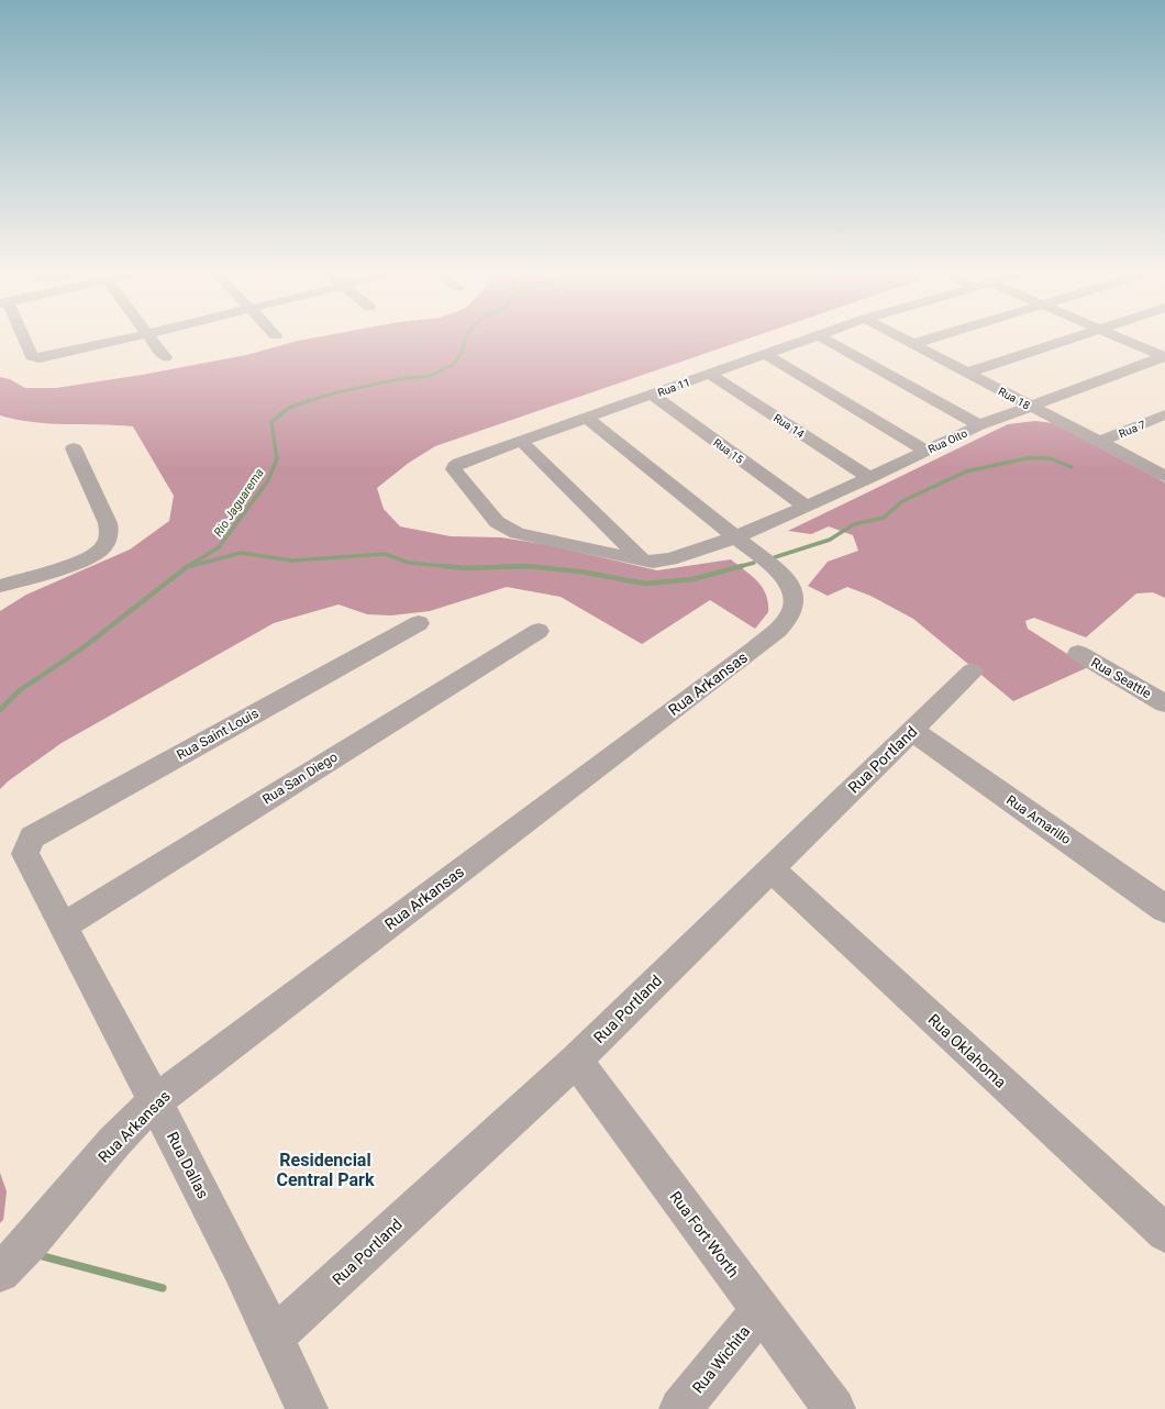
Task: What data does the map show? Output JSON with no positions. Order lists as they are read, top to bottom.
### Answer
{
  "streets": {
    "street": [
      "Rua 11",
      "Rua 18",
      "Rua 14",
      "Rua 7",
      "Rua Oito",
      "Rua 15",
      "Rua Seattle",
      "Rua Arkansas",
      "Rua Saint Louis",
      "Rua Portland",
      "Rua San Diego",
      "Rua Amarillo",
      "Rua Oklahoma",
      "Rua Dallas",
      "Rua Fort Worth",
      "Rua Wichita"
    ]
  },
  "crossings": [
    ["Rua 11", "Rua 14"],
    ["Rua 11", "Rua Oito"],
    ["Rua 11", "Rua 15"],
    ["Rua 11", "Rua Arkansas"],
    ["Rua 18", "Rua 7"],
    ["Rua 18", "Rua Oito"],
    ["Rua 14", "Rua Oito"],
    ["Rua Oito", "Rua 15"],
    ["Rua Oito", "Rua Arkansas"],
    ["Rua Arkansas", "Rua Dallas"],
    ["Rua Saint Louis", "Rua Dallas"],
    ["Rua Portland", "Rua Amarillo"],
    ["Rua Portland", "Rua Oklahoma"],
    ["Rua Portland", "Rua Dallas"],
    ["Rua Portland", "Rua Fort Worth"],
    ["Rua San Diego", "Rua Dallas"],
    ["Rua Fort Worth", "Rua Wichita"]
  ],
  "districts": ["Residencial Central Park"],
  "water": ["Rio Jaguarema"]
}
